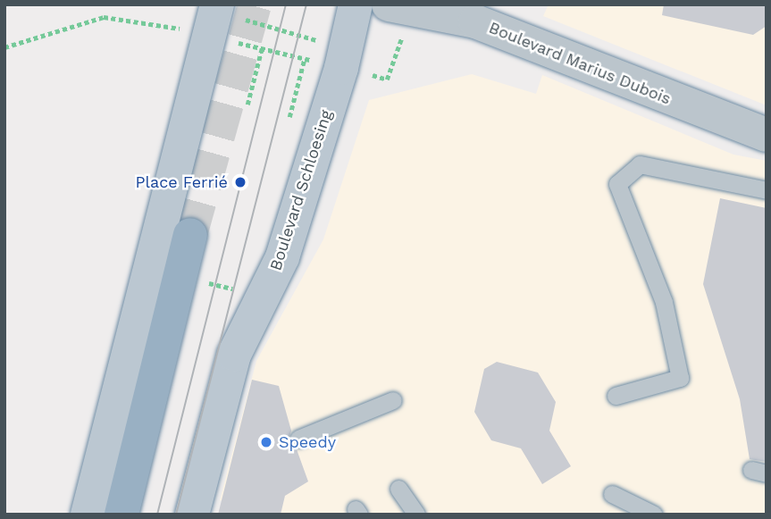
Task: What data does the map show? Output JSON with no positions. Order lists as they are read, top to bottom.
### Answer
{
  "streets": {
    "main road": ["Boulevard Schloesing"],
    "street": ["Boulevard Marius Dubois"]
  },
  "places": ["Place Ferrié", "Speedy"]
}
